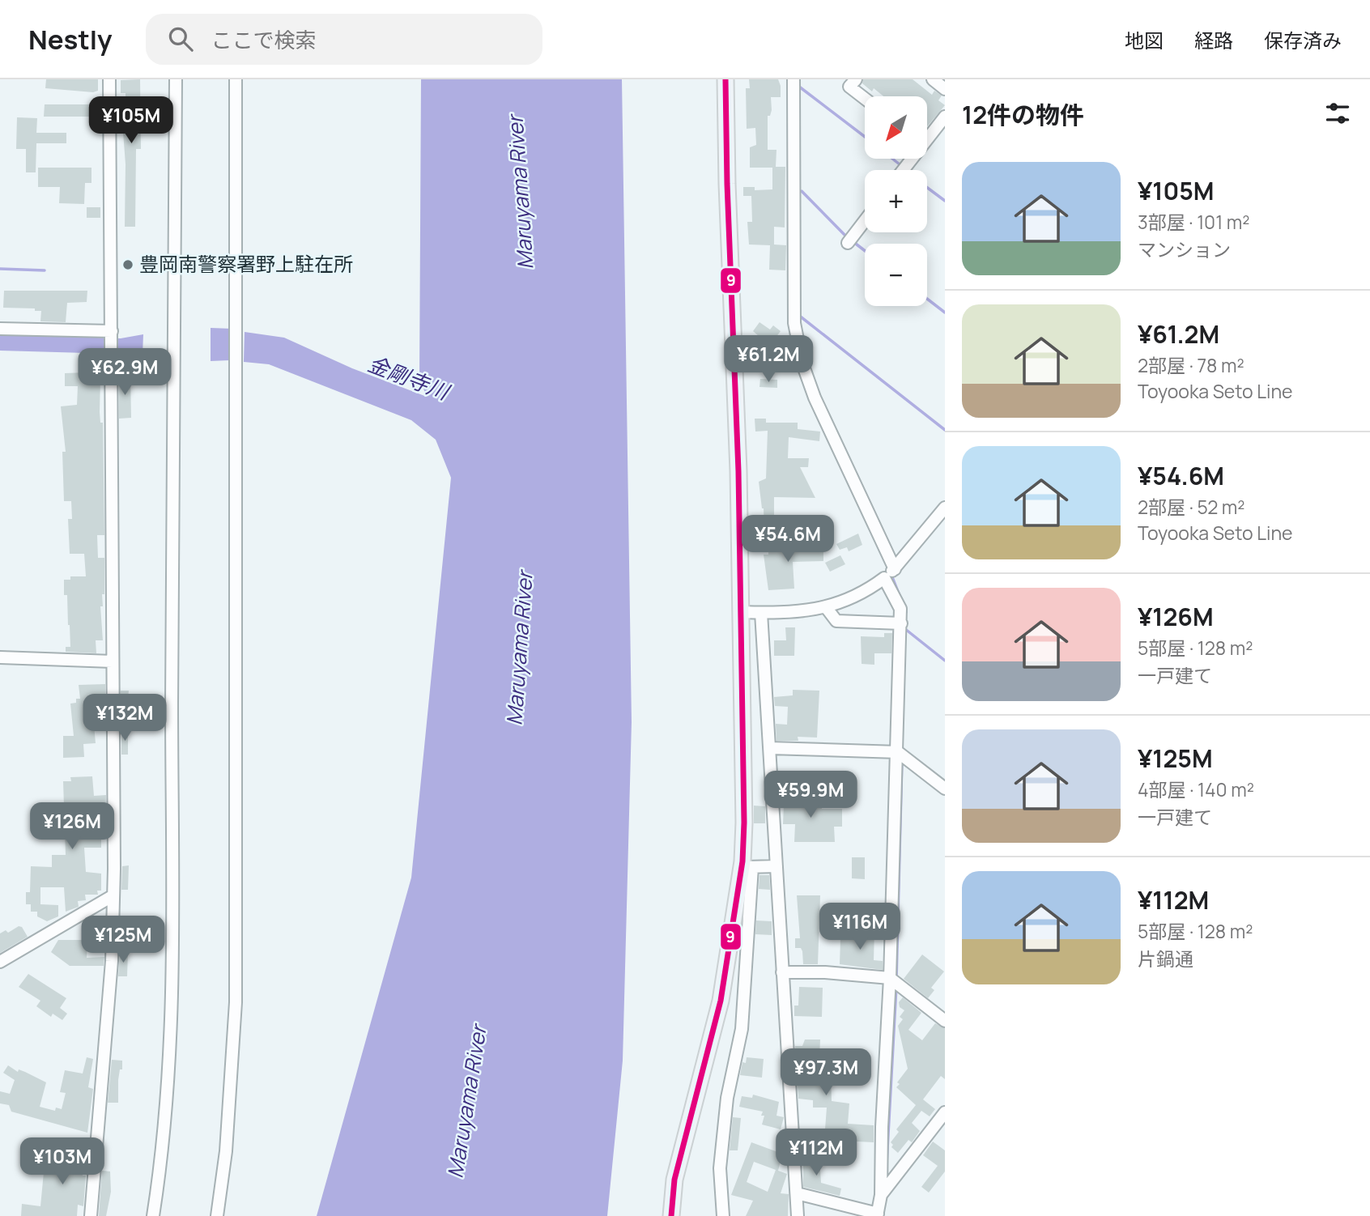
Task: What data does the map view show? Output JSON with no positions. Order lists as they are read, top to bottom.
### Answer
{
  "water": ["Maruyama River", "金剛寺川"],
  "places": ["豊岡南警察署野上駐在所"],
  "lines": ["transit line 9"],
  "north": "bottom left",
  "page": {
    "header": "Nestly",
    "search": "ここで検索",
    "nav": ["地図", "経路", "保存済み"],
    "heading": "12件の物件",
    "map_buttons": ["+", "−"],
    "price": [
      "¥105M",
      "¥61.2M",
      "¥62.9M",
      "¥54.6M",
      "¥132M",
      "¥59.9M",
      "¥126M",
      "¥116M",
      "¥125M",
      "¥97.3M",
      "¥112M",
      "¥103M"
    ],
    "list": [
      {
        "name": "¥105M",
        "note": "3部屋 · 101 m² · マンション"
      },
      {
        "name": "¥61.2M",
        "note": "2部屋 · 78 m² · Toyooka Seto Line"
      },
      {
        "name": "¥54.6M",
        "note": "2部屋 · 52 m² · Toyooka Seto Line"
      },
      {
        "name": "¥126M",
        "note": "5部屋 · 128 m² · 一戸建て"
      },
      {
        "name": "¥125M",
        "note": "4部屋 · 140 m² · 一戸建て"
      },
      {
        "name": "¥112M",
        "note": "5部屋 · 128 m² · 片鍋通"
      }
    ]
  }
}
